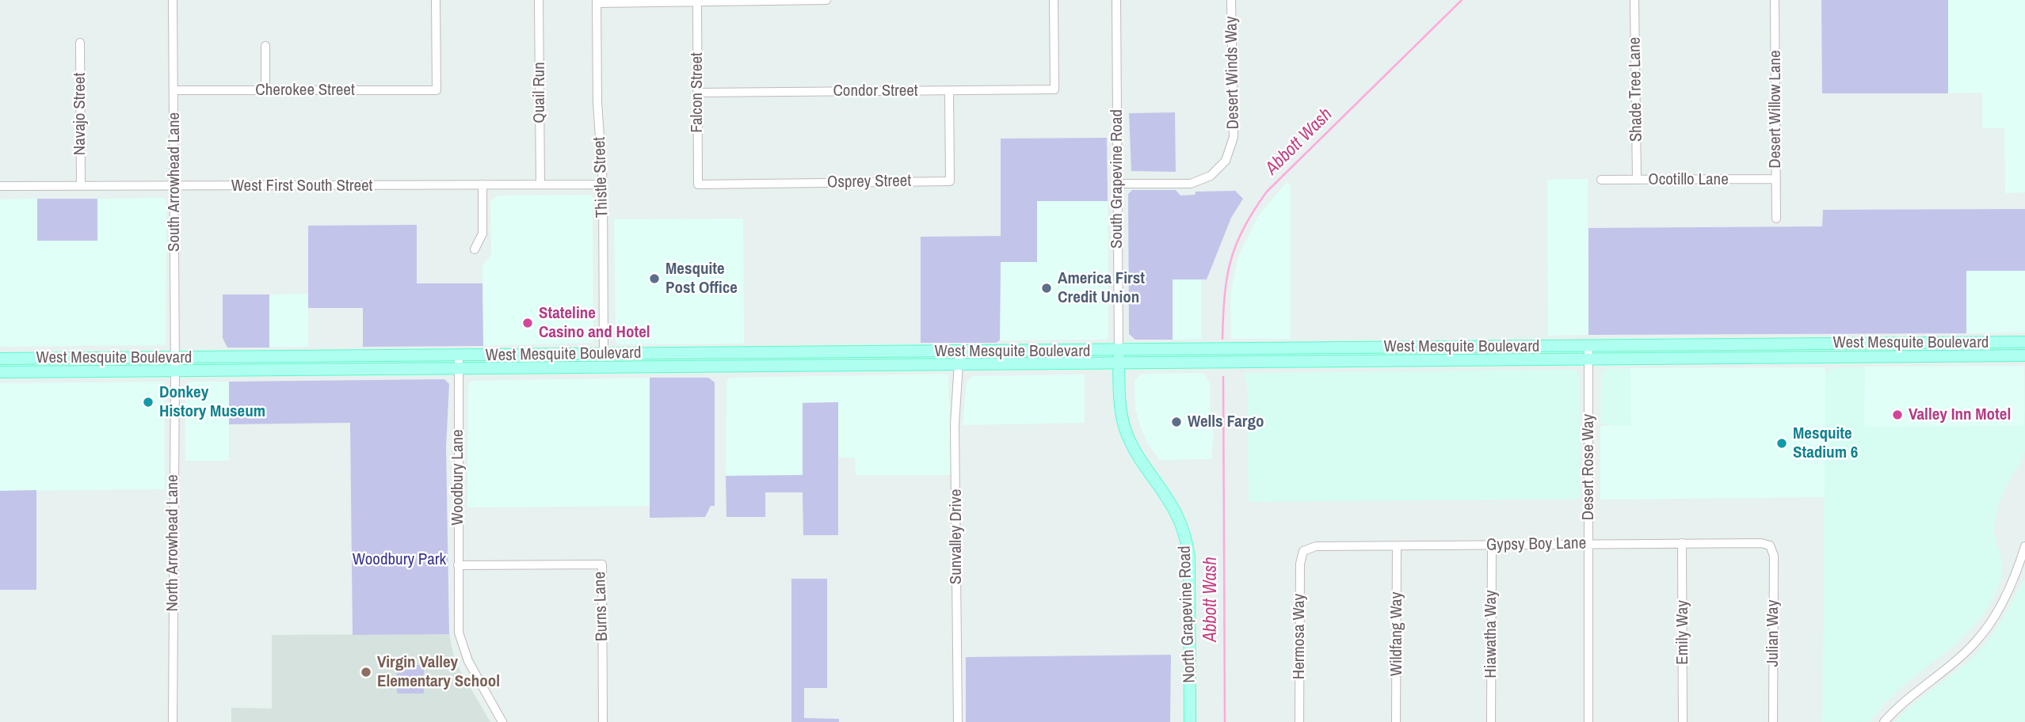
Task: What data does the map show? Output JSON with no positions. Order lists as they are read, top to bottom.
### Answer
{
  "streets": {
    "main road": ["West Mesquite Boulevard", "North Grapevine Road"],
    "street": [
      "Desert Winds Way",
      "Shade Tree Lane",
      "Cherokee Street",
      "Condor Street",
      "Quail Run",
      "Falcon Street",
      "Desert Willow Lane",
      "Navajo Street",
      "Thistle Street",
      "South Grapevine Road",
      "Ocotillo Lane",
      "South Arrowhead Lane",
      "Osprey Street",
      "West First South Street",
      "Desert Rose Way",
      "Woodbury Lane",
      "Sunvalley Drive",
      "North Arrowhead Lane",
      "Gypsy Boy Lane",
      "Burns Lane",
      "Emily Way",
      "Julian Way",
      "Wildfang Way",
      "Hiawatha Way",
      "Hermosa Way"
    ]
  },
  "crossings": [
    ["Desert Winds Way", "South Grapevine Road"],
    ["Shade Tree Lane", "Ocotillo Lane"],
    ["Cherokee Street", "South Arrowhead Lane"],
    ["Condor Street", "Falcon Street"],
    ["Condor Street", "Osprey Street"],
    ["Quail Run", "West First South Street"],
    ["Falcon Street", "Osprey Street"],
    ["Desert Willow Lane", "Ocotillo Lane"],
    ["Navajo Street", "West First South Street"],
    ["Thistle Street", "West First South Street"],
    ["Thistle Street", "West Mesquite Boulevard"],
    ["South Grapevine Road", "West Mesquite Boulevard"],
    ["South Grapevine Road", "North Grapevine Road"],
    ["South Arrowhead Lane", "West First South Street"],
    ["South Arrowhead Lane", "West Mesquite Boulevard"],
    ["South Arrowhead Lane", "North Arrowhead Lane"],
    ["West Mesquite Boulevard", "Desert Rose Way"],
    ["West Mesquite Boulevard", "Woodbury Lane"],
    ["West Mesquite Boulevard", "Sunvalley Drive"],
    ["West Mesquite Boulevard", "North Arrowhead Lane"],
    ["West Mesquite Boulevard", "North Grapevine Road"],
    ["Desert Rose Way", "Gypsy Boy Lane"],
    ["Woodbury Lane", "Burns Lane"],
    ["Gypsy Boy Lane", "Emily Way"],
    ["Gypsy Boy Lane", "Julian Way"],
    ["Gypsy Boy Lane", "Wildfang Way"],
    ["Gypsy Boy Lane", "Hiawatha Way"],
    ["Gypsy Boy Lane", "Hermosa Way"]
  ],
  "water": ["Abbott Wash"],
  "parks": ["Woodbury Park"],
  "places": [
    "Mesquite Post Office",
    "America First Credit Union",
    "Stateline Casino and Hotel",
    "Donkey History Museum",
    "Valley Inn Motel",
    "Wells Fargo",
    "Mesquite Stadium 6",
    "Virgin Valley Elementary School"
  ]
}
